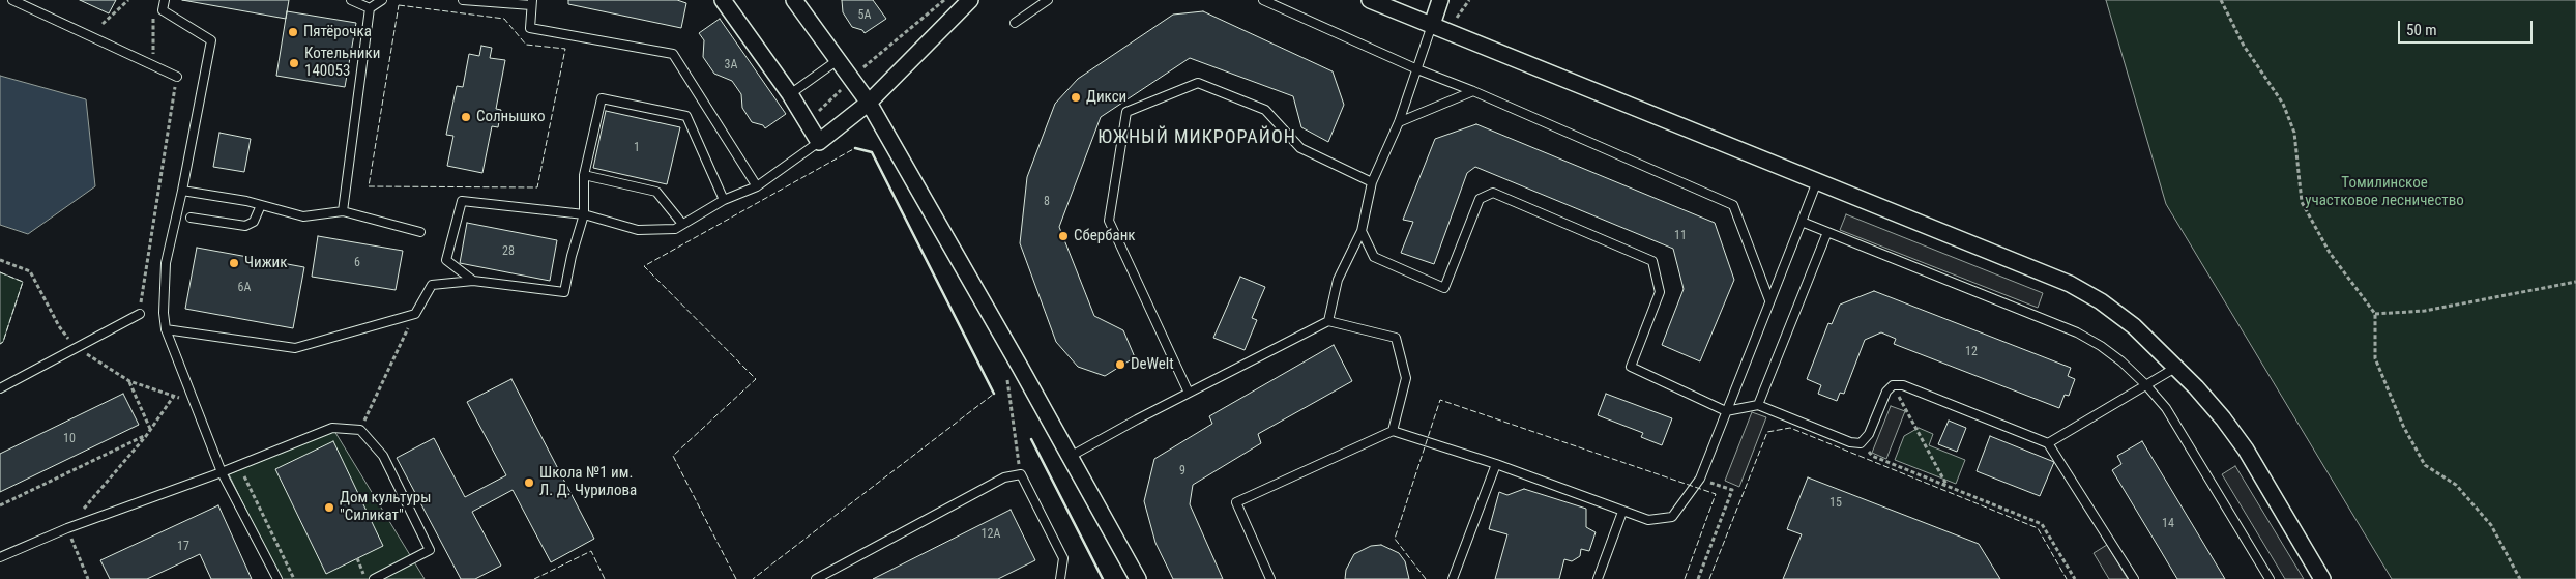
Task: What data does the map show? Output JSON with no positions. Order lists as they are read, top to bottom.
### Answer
{
  "districts": ["ЮЖНЫЙ МИКРОРАЙОН"],
  "parks": ["Томилинское участковое лесничество"],
  "places": [
    "Пятёрочка",
    "Котельники 140053",
    "Дикси",
    "Солнышко",
    "Сбербанк",
    "Чижик",
    "DeWelt",
    "Школа №1 им. Л. Д. Чурилова",
    "Дом культуры \"Силикат\""
  ],
  "house_numbers": [
    "5А",
    "3А",
    "1",
    "8",
    "11",
    "28",
    "6",
    "6А",
    "12",
    "10",
    "9",
    "15",
    "14",
    "12А",
    "17"
  ],
  "scale_bar": "50 m"
}
